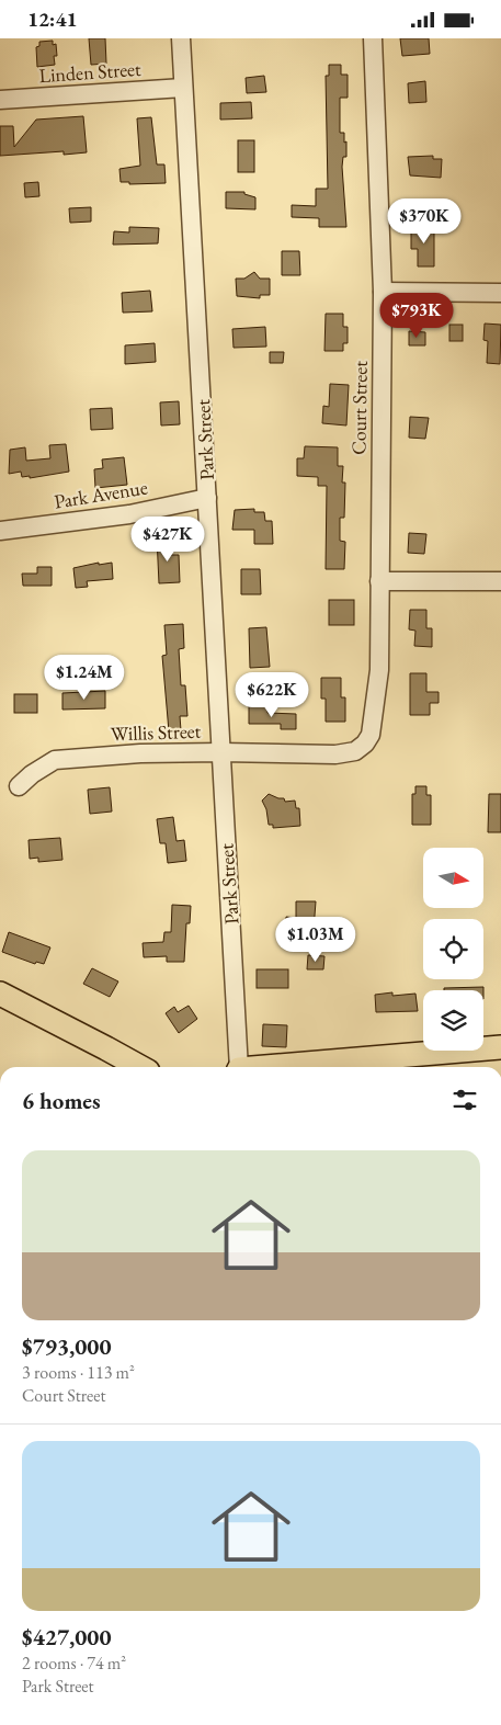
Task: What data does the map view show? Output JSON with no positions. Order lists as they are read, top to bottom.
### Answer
{
  "streets": {
    "street": [
      "Linden Street",
      "Court Street",
      "Park Street",
      "Park Avenue",
      "Willis Street"
    ]
  },
  "crossings": [
    ["Linden Street", "Park Street"],
    ["Court Street", "Willis Street"],
    ["Park Street", "Park Avenue"],
    ["Park Street", "Willis Street"]
  ],
  "north": "right",
  "page": {
    "status": "12:41",
    "price": [
      "$370K",
      "$793K",
      "$427K",
      "$1.24M",
      "$622K",
      "$1.03M"
    ],
    "heading": "6 homes",
    "list": [
      {
        "name": "$793,000",
        "note": "3 rooms · 113 m² · Court Street"
      },
      {
        "name": "$427,000",
        "note": "2 rooms · 74 m² · Park Street"
      }
    ]
  }
}
